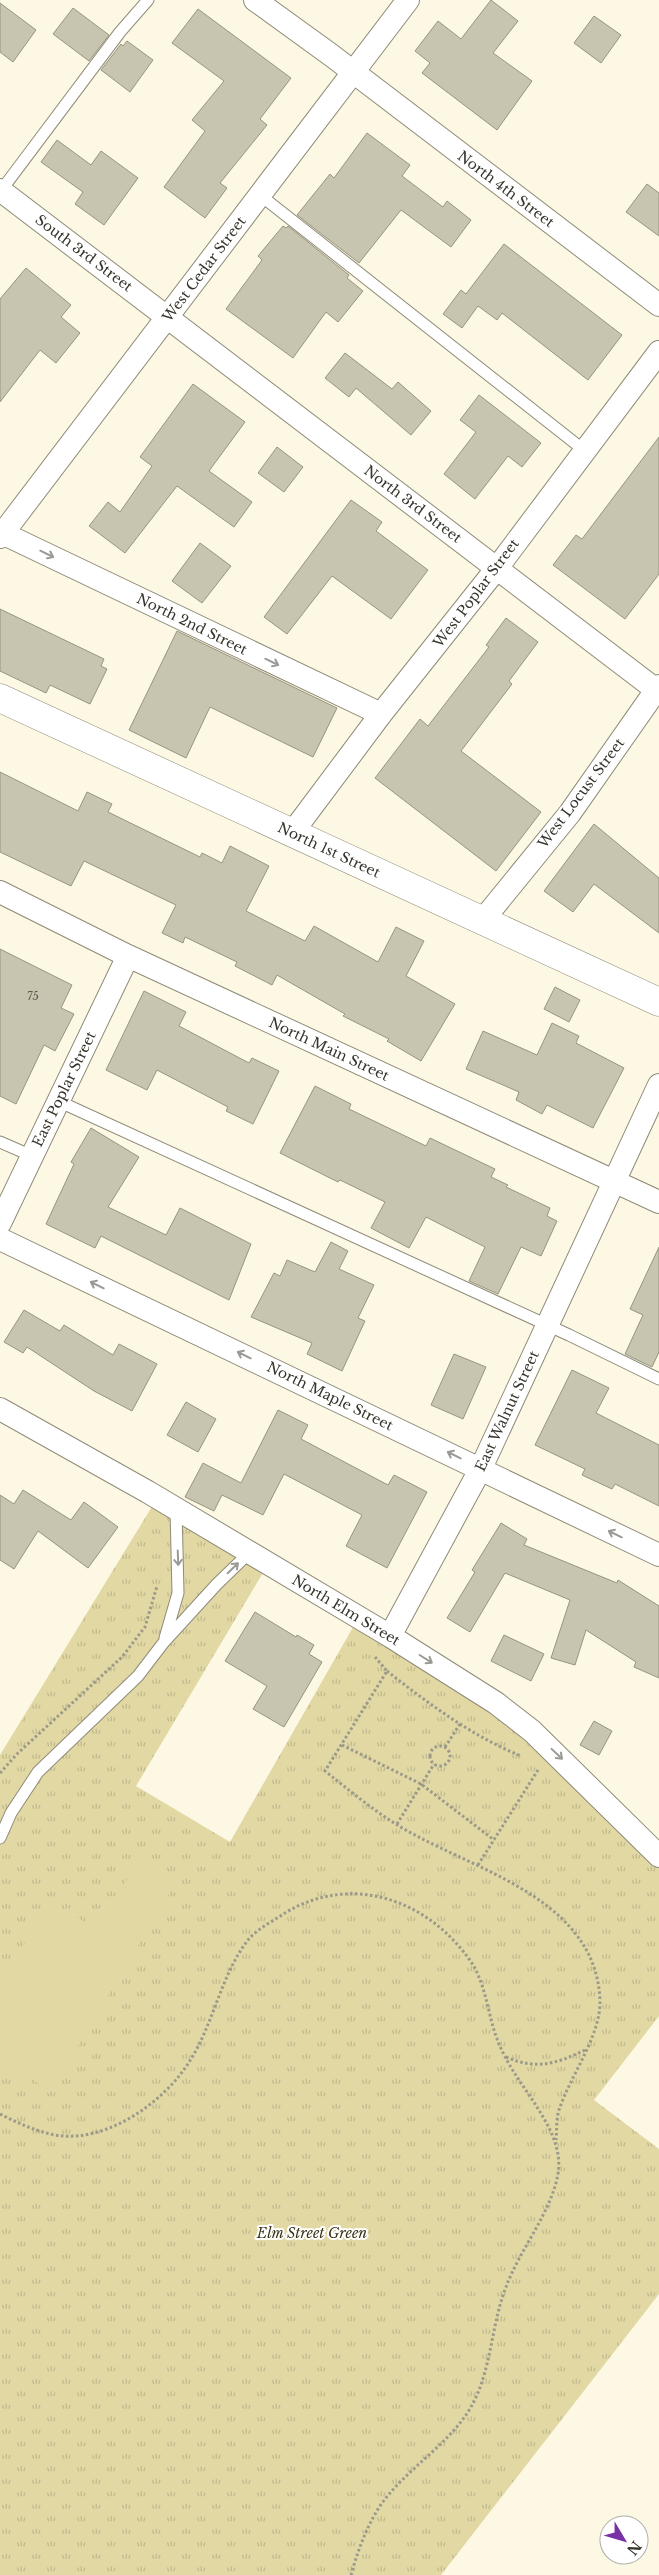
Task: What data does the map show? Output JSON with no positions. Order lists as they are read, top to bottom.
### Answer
{
  "streets": {
    "street": [
      "North 4th Street",
      "South 3rd Street",
      "West Cedar Street",
      "North 3rd Street",
      "West Poplar Street",
      "North 2nd Street",
      "West Locust Street",
      "North 1st Street",
      "North Main Street",
      "East Poplar Street",
      "North Maple Street",
      "East Walnut Street",
      "North Elm Street"
    ]
  },
  "crossings": [
    ["North 4th Street", "West Cedar Street"],
    ["South 3rd Street", "West Cedar Street"],
    ["South 3rd Street", "North 3rd Street"],
    ["West Cedar Street", "North 3rd Street"],
    ["West Cedar Street", "North 2nd Street"],
    ["North 3rd Street", "West Poplar Street"],
    ["North 3rd Street", "West Locust Street"],
    ["West Poplar Street", "North 2nd Street"],
    ["West Poplar Street", "North 1st Street"],
    ["West Locust Street", "North 1st Street"],
    ["North Main Street", "East Poplar Street"],
    ["North Main Street", "East Walnut Street"],
    ["North Maple Street", "East Walnut Street"],
    ["East Walnut Street", "North Elm Street"]
  ],
  "one_way": ["North 2nd Street", "North Maple Street", "North Elm Street"],
  "parks": ["Elm Street Green"],
  "house_numbers": ["75"],
  "north": "bottom right"
}
